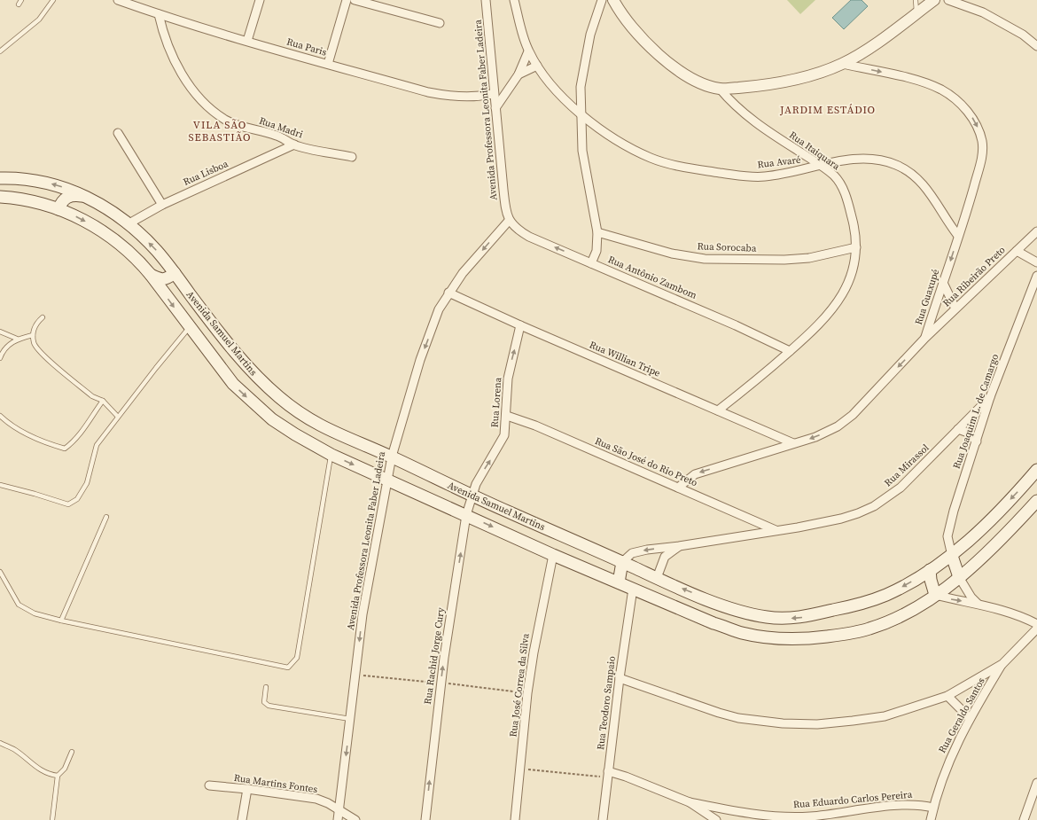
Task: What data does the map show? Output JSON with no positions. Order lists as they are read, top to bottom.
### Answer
{
  "streets": {
    "main road": ["Avenida Samuel Martins"],
    "street": [
      "Rua Paris",
      "Avenida Professora Leonita Faber Ladeira",
      "Rua Madri",
      "Rua Itaiquara",
      "Rua Avaré",
      "Rua Lisboa",
      "Rua Sorocaba",
      "Rua Ribeirão Preto",
      "Rua Antônio Zambom",
      "Rua Guaxupé",
      "Rua Willian Tripe",
      "Rua Lorena",
      "Rua Joaquim L. de Camargo",
      "Rua São José do Rio Preto",
      "Rua Mirassol",
      "Rua Rachid Jorge Cury",
      "Rua José Correa da Silva",
      "Rua Teodoro Sampaio",
      "Rua Geraldo Santos",
      "Rua Martins Fontes",
      "Rua Eduardo Carlos Pereira"
    ]
  },
  "crossings": [
    ["Rua Paris", "Avenida Professora Leonita Faber Ladeira"],
    ["Rua Paris", "Rua Madri"],
    ["Avenida Professora Leonita Faber Ladeira", "Rua Antônio Zambom"],
    ["Avenida Professora Leonita Faber Ladeira", "Avenida Samuel Martins"],
    ["Avenida Professora Leonita Faber Ladeira", "Rua Willian Tripe"],
    ["Avenida Professora Leonita Faber Ladeira", "Rua Martins Fontes"],
    ["Rua Madri", "Rua Lisboa"],
    ["Rua Itaiquara", "Rua Avaré"],
    ["Rua Itaiquara", "Rua Sorocaba"],
    ["Rua Itaiquara", "Rua Antônio Zambom"],
    ["Rua Itaiquara", "Rua Willian Tripe"],
    ["Rua Avaré", "Rua Guaxupé"],
    ["Rua Lisboa", "Avenida Samuel Martins"],
    ["Rua Ribeirão Preto", "Rua Guaxupé"],
    ["Rua Guaxupé", "Rua Willian Tripe"],
    ["Rua Guaxupé", "Rua São José do Rio Preto"],
    ["Avenida Samuel Martins", "Rua Lorena"],
    ["Avenida Samuel Martins", "Rua Joaquim L. de Camargo"],
    ["Avenida Samuel Martins", "Rua Mirassol"],
    ["Avenida Samuel Martins", "Rua Rachid Jorge Cury"],
    ["Avenida Samuel Martins", "Rua José Correa da Silva"],
    ["Avenida Samuel Martins", "Rua Teodoro Sampaio"],
    ["Rua Willian Tripe", "Rua Lorena"],
    ["Rua Lorena", "Rua São José do Rio Preto"],
    ["Rua Lorena", "Rua Rachid Jorge Cury"],
    ["Rua Joaquim L. de Camargo", "Rua Mirassol"],
    ["Rua São José do Rio Preto", "Rua Mirassol"],
    ["Rua Geraldo Santos", "Rua Eduardo Carlos Pereira"]
  ],
  "one_way": ["Avenida Professora Leonita Faber Ladeira", "Rua Lorena", "Rua Rachid Jorge Cury"],
  "districts": ["JARDIM ESTÁDIO", "VILA SÃO SEBASTIÃO"]
}
